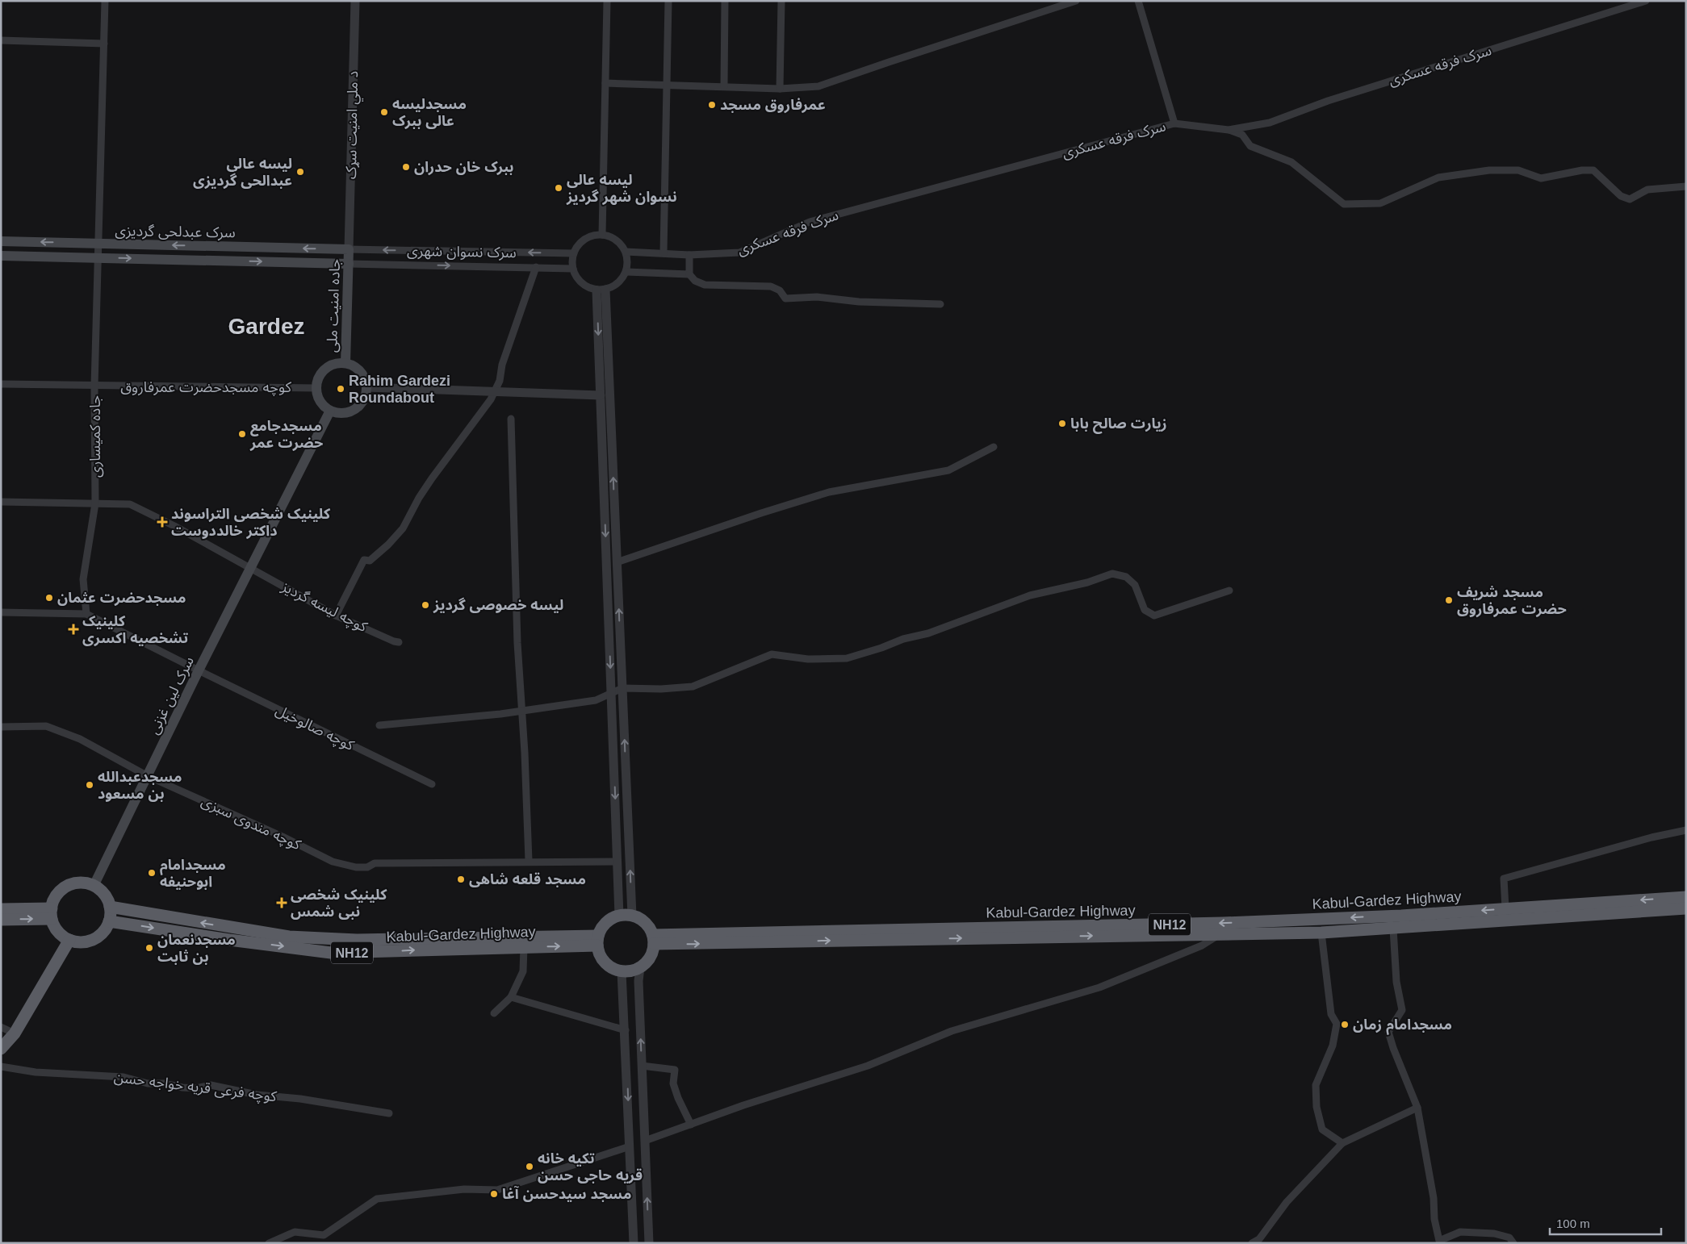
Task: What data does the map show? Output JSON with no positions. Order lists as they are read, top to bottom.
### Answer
{
  "streets": {
    "highway": ["Kabul-Gardez Highway", "NH12"],
    "main road": ["سرک عبدلحی گردیزی", "جاده امنیت ملی", "سرک لین غزنی"],
    "street": [
      "سرک فرقه عسکری",
      "د ملي امنیت سړک",
      "سرک نسوان شهری",
      "کوچه مسجدحضرت عمرفاروق",
      "جاده کمیساری",
      "کوچه لیسه گردیز",
      "کوچه صالوخیل",
      "کوچه مندوی سبزی",
      "کوچه فرعی قریه خواجه حسن"
    ]
  },
  "crossings": [
    ["سرک فرقه عسکری", "سرک نسوان شهری"],
    ["د ملي امنیت سړک", "سرک عبدلحی گردیزی"],
    ["د ملي امنیت سړک", "سرک نسوان شهری"],
    ["د ملي امنیت سړک", "جاده امنیت ملی"],
    ["سرک عبدلحی گردیزی", "سرک نسوان شهری"],
    ["سرک عبدلحی گردیزی", "جاده امنیت ملی"],
    ["سرک عبدلحی گردیزی", "جاده کمیساری"],
    ["سرک نسوان شهری", "جاده امنیت ملی"],
    ["جاده امنیت ملی", "کوچه مسجدحضرت عمرفاروق"],
    ["جاده امنیت ملی", "سرک لین غزنی"],
    ["کوچه مسجدحضرت عمرفاروق", "جاده کمیساری"],
    ["کوچه مسجدحضرت عمرفاروق", "سرک لین غزنی"],
    ["جاده کمیساری", "کوچه لیسه گردیز"],
    ["جاده کمیساری", "کوچه صالوخیل"],
    ["کوچه لیسه گردیز", "سرک لین غزنی"],
    ["سرک لین غزنی", "کوچه صالوخیل"],
    ["سرک لین غزنی", "کوچه مندوی سبزی"],
    ["سرک لین غزنی", "Kabul-Gardez Highway"]
  ],
  "districts": ["Gardez"],
  "places": {
    "other": [
      "عمرفاروق مسجد",
      "مسجدلیسه عالی ببرک",
      "ببرک خان حدران",
      "لیسه عالی عبدالحی گردیزی",
      "لیسه عالی نسوان شهر گردیز",
      "Rahim Gardezi Roundabout",
      "زیارت صالح بابا",
      "مسجدجامع حضرت عمر",
      "مسجدحضرت عثمان",
      "مسجد شریف حضرت عمرفاروق",
      "لیسه خصوصی گردیز",
      "مسجدعبدالله بن مسعود",
      "مسجدامام ابوحنیفه",
      "مسجد قلعه شاهی",
      "مسجدنعمان بن ثابت",
      "مسجدامام زمان",
      "تکیه خانه قریه حاجی حسن",
      "مسجد سیدحسن آغا"
    ],
    "health": ["کلینیک شخصی التراسوند داکتر خالددوست", "کلینیک تشخصیه اکسری", "کلینیک شخصی نبی شمس"]
  },
  "scale_bar": "100 m"
}
